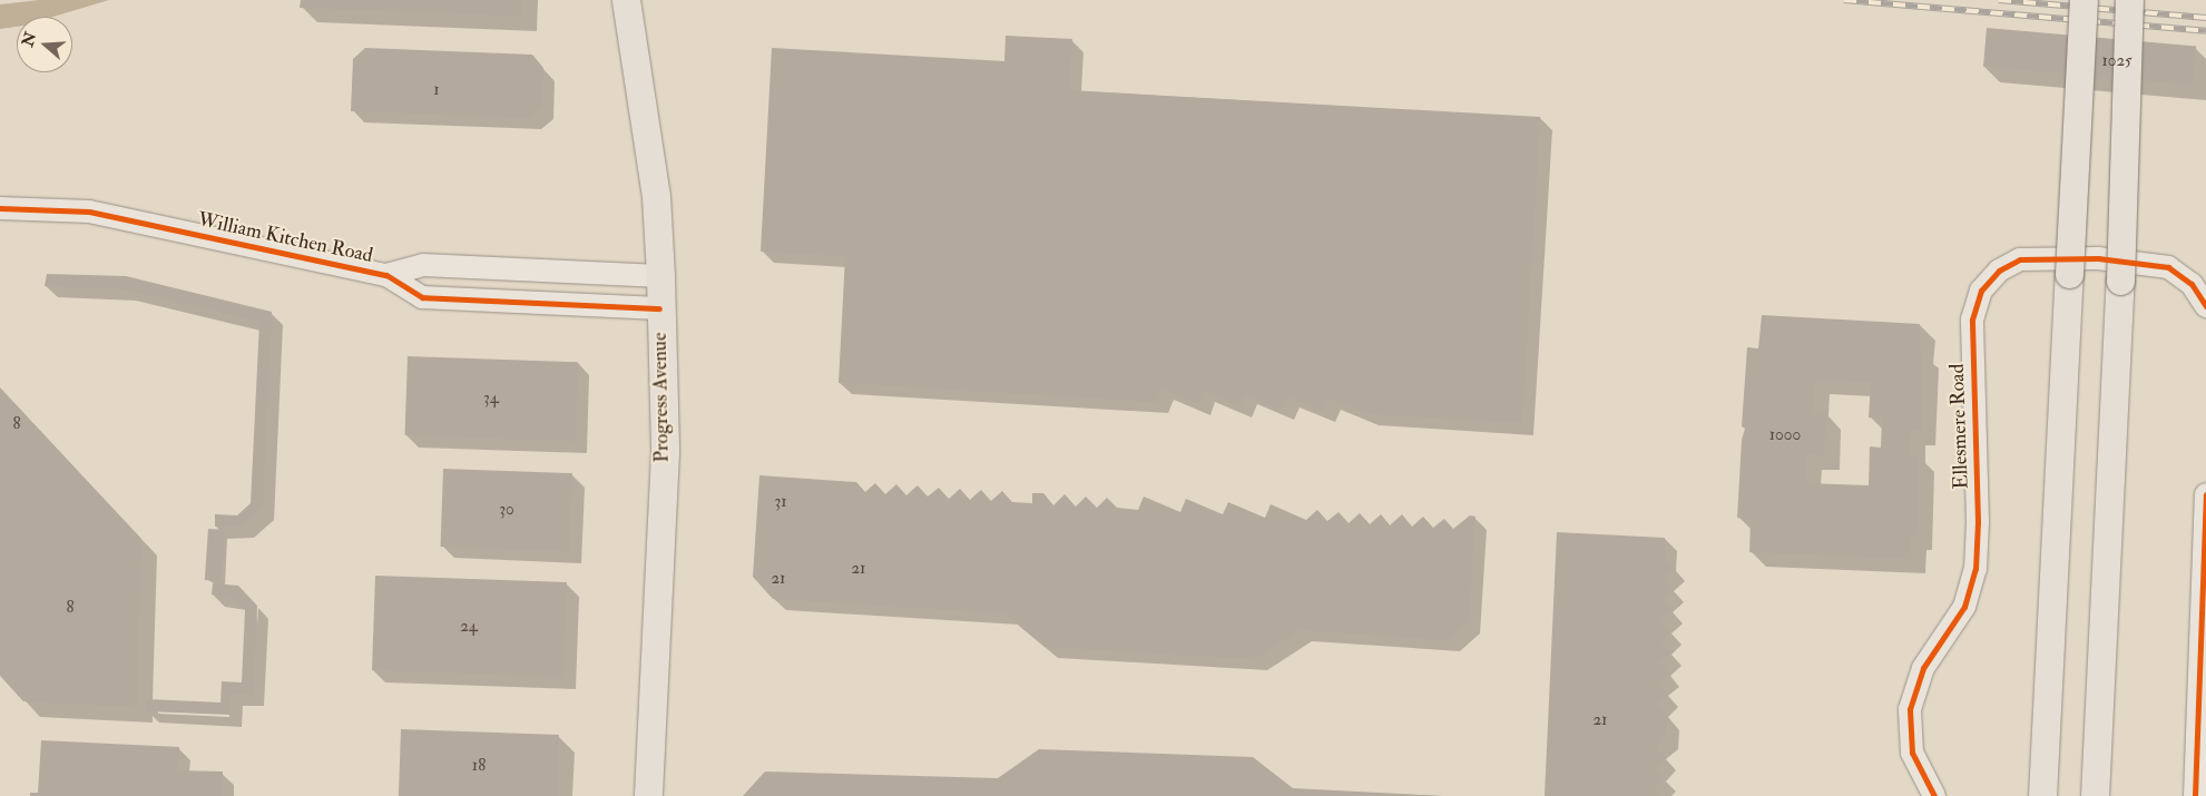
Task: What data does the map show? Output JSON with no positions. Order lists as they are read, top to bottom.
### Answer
{
  "streets": {
    "main road": ["Progress Avenue"],
    "street": ["William Kitchen Road", "Ellesmere Road"]
  },
  "crossings": [
    ["William Kitchen Road", "Progress Avenue"]
  ],
  "house_numbers": [
    "1025",
    "1",
    "34",
    "8",
    "1000",
    "31",
    "30",
    "21",
    "21",
    "8",
    "24",
    "21",
    "18"
  ],
  "north": "left"
}
